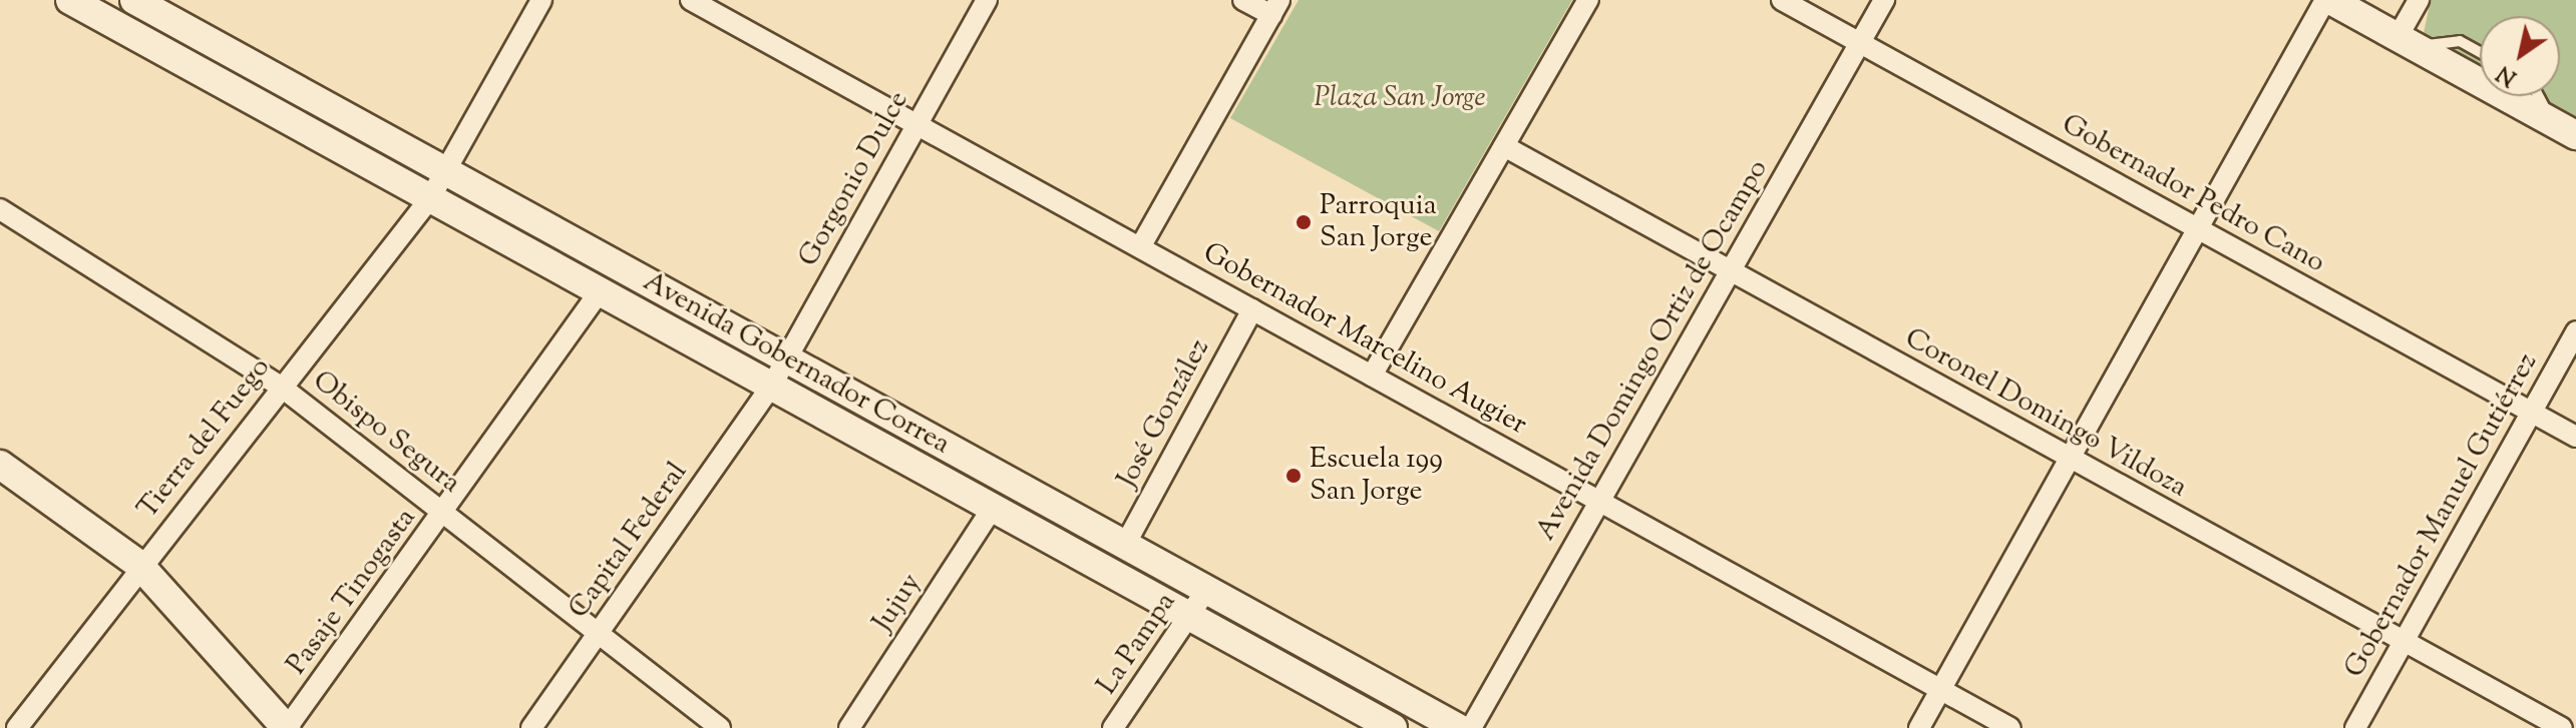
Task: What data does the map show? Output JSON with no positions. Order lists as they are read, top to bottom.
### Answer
{
  "streets": {
    "main road": ["Avenida Gobernador Correa"],
    "street": [
      "Gorgonio Dulce",
      "Gobernador Pedro Cano",
      "Gobernador Marcelino Augier",
      "Avenida Domingo Ortiz de Ocampo",
      "José González",
      "Coronel Domingo Vildoza",
      "Obispo Segura",
      "Tierra del Fuego",
      "Gobernador Manuel Gutiérrez",
      "Capital Federal",
      "Pasaje Tinogasta",
      "Jujuy",
      "La Pampa"
    ]
  },
  "crossings": [
    ["Gorgonio Dulce", "Gobernador Marcelino Augier"],
    ["Gorgonio Dulce", "Avenida Gobernador Correa"],
    ["Gorgonio Dulce", "Capital Federal"],
    ["Gobernador Pedro Cano", "Avenida Domingo Ortiz de Ocampo"],
    ["Gobernador Pedro Cano", "Gobernador Manuel Gutiérrez"],
    ["Gobernador Marcelino Augier", "Avenida Domingo Ortiz de Ocampo"],
    ["Gobernador Marcelino Augier", "José González"],
    ["Avenida Domingo Ortiz de Ocampo", "Coronel Domingo Vildoza"],
    ["Avenida Gobernador Correa", "José González"],
    ["Avenida Gobernador Correa", "Tierra del Fuego"],
    ["Avenida Gobernador Correa", "Capital Federal"],
    ["Avenida Gobernador Correa", "Pasaje Tinogasta"],
    ["Avenida Gobernador Correa", "Jujuy"],
    ["Avenida Gobernador Correa", "La Pampa"],
    ["Coronel Domingo Vildoza", "Gobernador Manuel Gutiérrez"],
    ["Obispo Segura", "Tierra del Fuego"],
    ["Obispo Segura", "Capital Federal"],
    ["Obispo Segura", "Pasaje Tinogasta"]
  ],
  "parks": ["Plaza San Jorge"],
  "places": ["Parroquia San Jorge", "Escuela 199 San Jorge"],
  "north": "bottom left"
}
